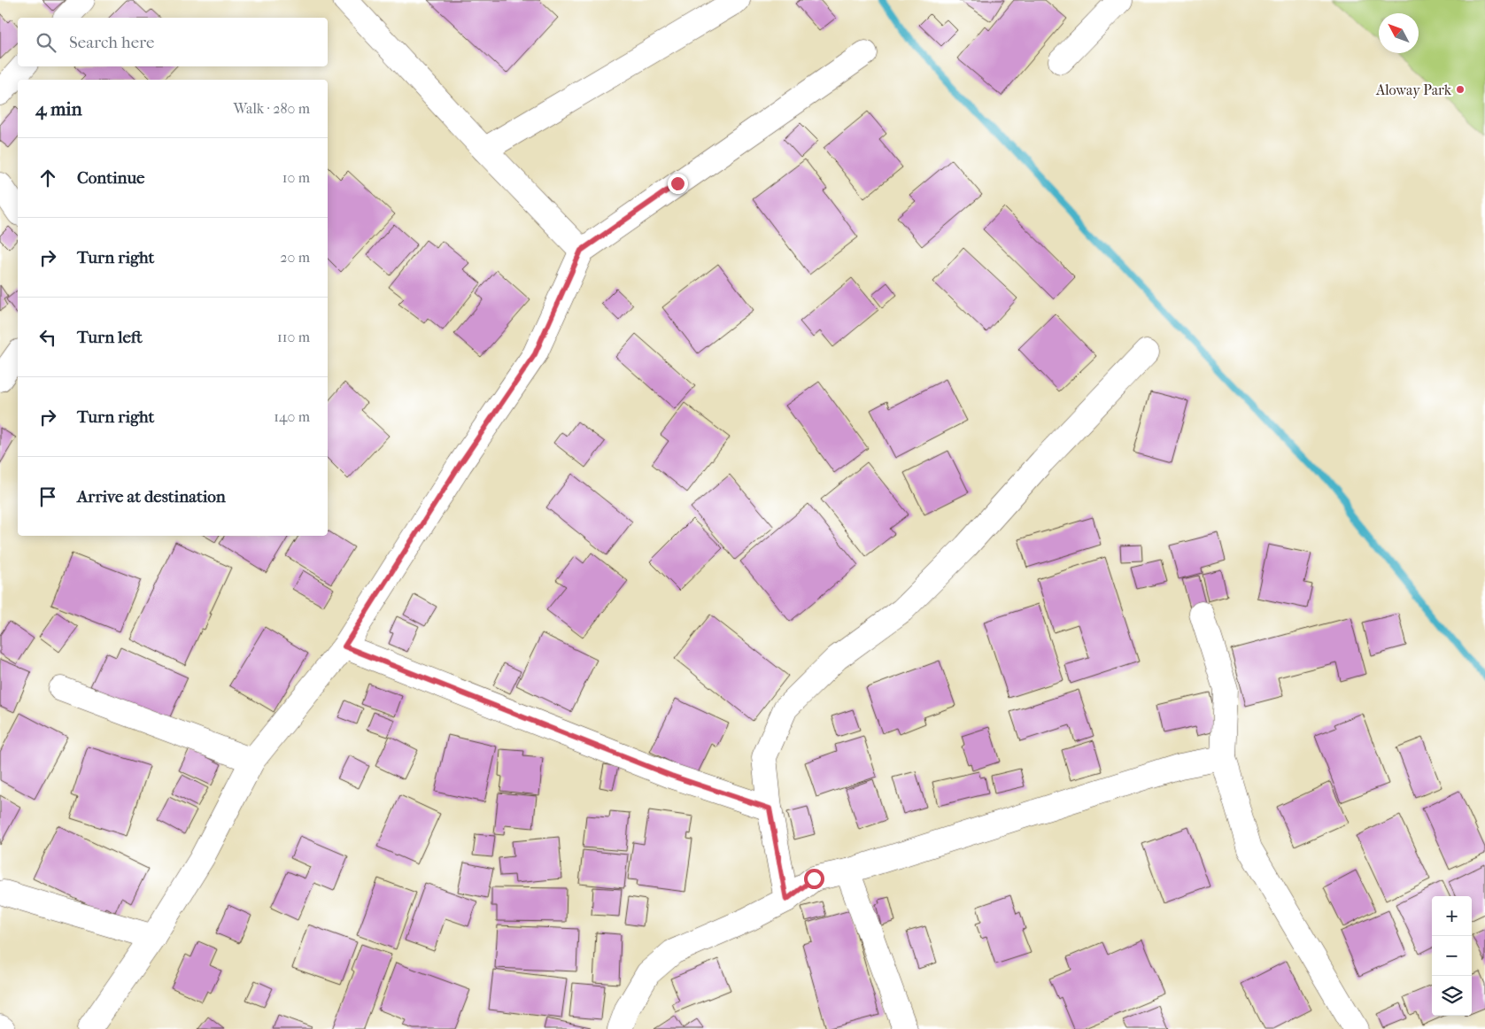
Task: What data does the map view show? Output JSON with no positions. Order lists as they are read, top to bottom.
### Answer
{
  "places": ["Aloway Park"],
  "north": "top left",
  "page": {
    "search": "Search here",
    "heading": ["4 min", "Walk · 280 m"],
    "list": [
      ["Continue", "10 m"],
      ["Turn right", "20 m"],
      ["Turn left", "110 m"],
      ["Turn right", "140 m"],
      "Arrive at destination"
    ],
    "map_buttons": ["+", "−"]
  }
}
